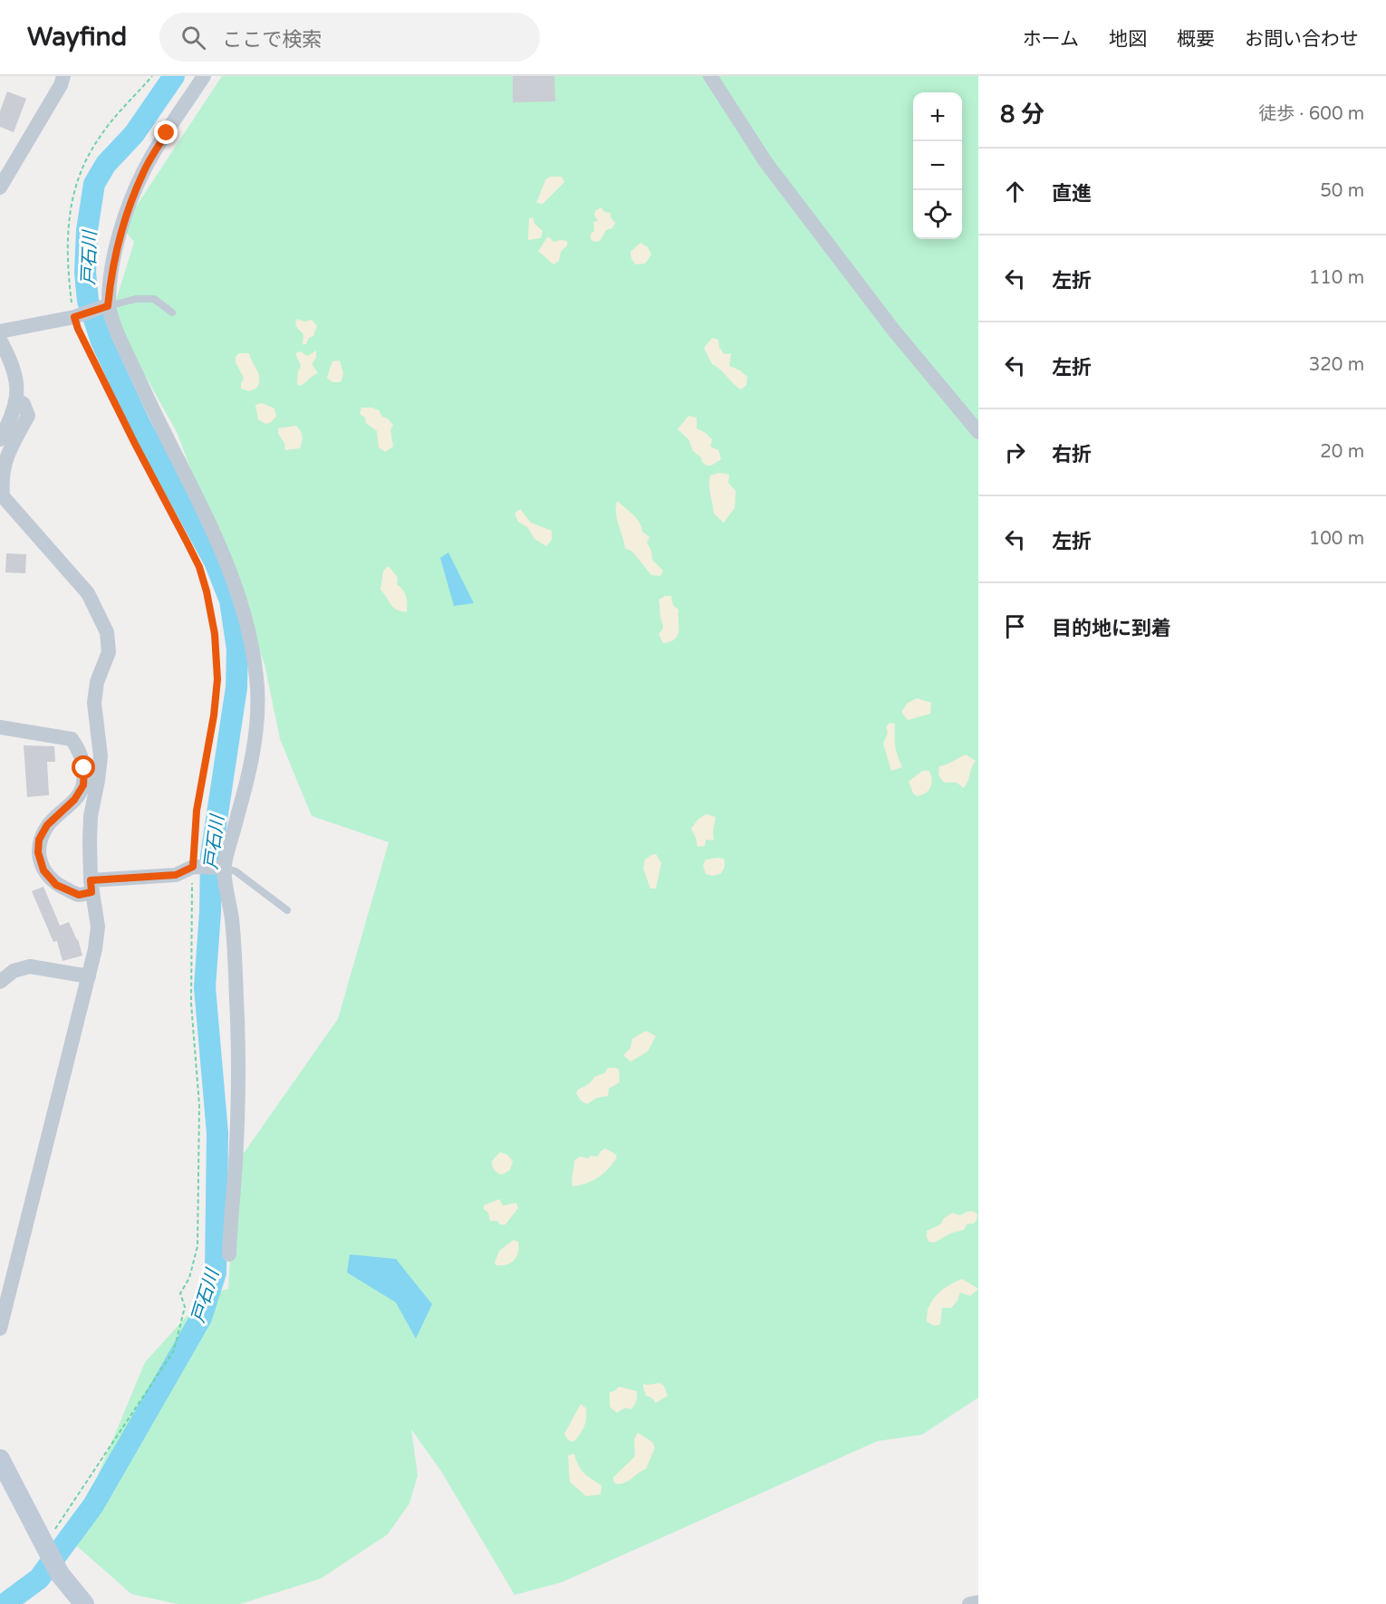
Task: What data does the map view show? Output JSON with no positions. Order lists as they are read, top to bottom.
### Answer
{
  "water": ["戸石川"],
  "page": {
    "header": "Wayfind",
    "search": "ここで検索",
    "nav": [
      "ホーム",
      "地図",
      "概要",
      "お問い合わせ"
    ],
    "heading": ["8 分", "徒歩 · 600 m"],
    "map_buttons": ["+", "−"],
    "list": [
      ["直進", "50 m"],
      ["左折", "110 m"],
      ["左折", "320 m"],
      ["右折", "20 m"],
      ["左折", "100 m"],
      "目的地に到着"
    ]
  }
}
